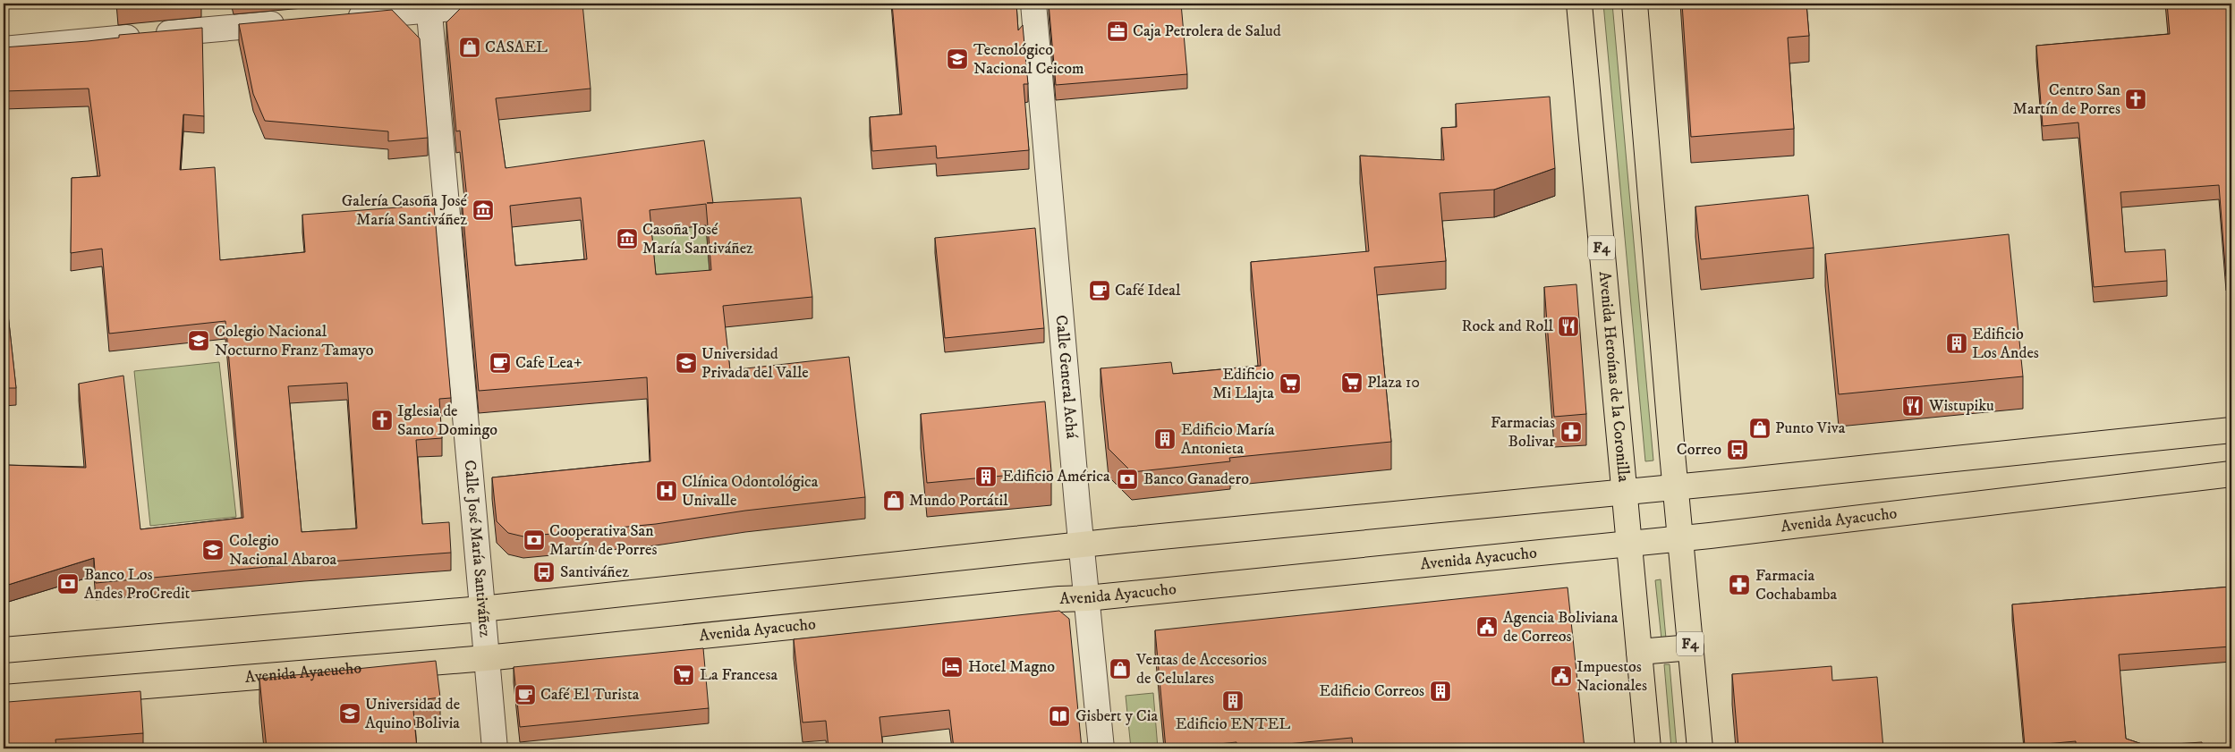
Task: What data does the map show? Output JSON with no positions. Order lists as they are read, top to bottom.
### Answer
{
  "streets": {
    "main road": ["F4", "Avenida Heroínas de la Coronilla", "Avenida Ayacucho"],
    "street": ["Calle General Achá", "Calle José María Santiváñez"]
  },
  "crossings": [
    ["F4", "Avenida Ayacucho"],
    ["Avenida Heroínas de la Coronilla", "Avenida Ayacucho"],
    ["Calle General Achá", "Avenida Ayacucho"],
    ["Avenida Ayacucho", "Calle José María Santiváñez"]
  ],
  "places": {
    "office": ["Caja Petrolera de Salud"],
    "shop": [
      "CASAEL",
      "Punto Viva",
      "Mundo Portátil",
      "Ventas de Accesorios de Celulares"
    ],
    "school or university": [
      "Tecnológico Nacional Ceicom",
      "Colegio Nacional Nocturno Franz Tamayo",
      "Universidad Privada del Valle",
      "Colegio Nacional Abaroa",
      "Universidad de Aquino Bolivia"
    ],
    "church": ["Centro San Martín de Porres", "Iglesia de Santo Domingo"],
    "museum": ["Galería Casoña José María Santiváñez", "Casoña José María Santiváñez"],
    "cafe": ["Café Ideal", "Cafe Lea+", "Café El Turista"],
    "restaurant": ["Rock and Roll", "Wistupiku"],
    "building": [
      "Edificio Los Andes",
      "Edificio María Antonieta",
      "Edificio América",
      "Edificio Correos",
      "Edificio ENTEL"
    ],
    "supermarket": ["Plaza 10", "Edificio Mi Llajta", "La Francesa"],
    "pharmacy": ["Farmacias Bolivar", "Farmacia Cochabamba"],
    "bus stop": ["Correo", "Santiváñez"],
    "bank": ["Banco Ganadero", "Cooperativa San Martín de Porres", "Banco Los Andes ProCredit"],
    "hospital": ["Clínica Odontológica Univalle"],
    "public building": ["Agencia Boliviana de Correos", "Impuestos Nacionales"],
    "hotel": ["Hotel Magno"],
    "library": ["Gisbert y Cia"]
  }
}
